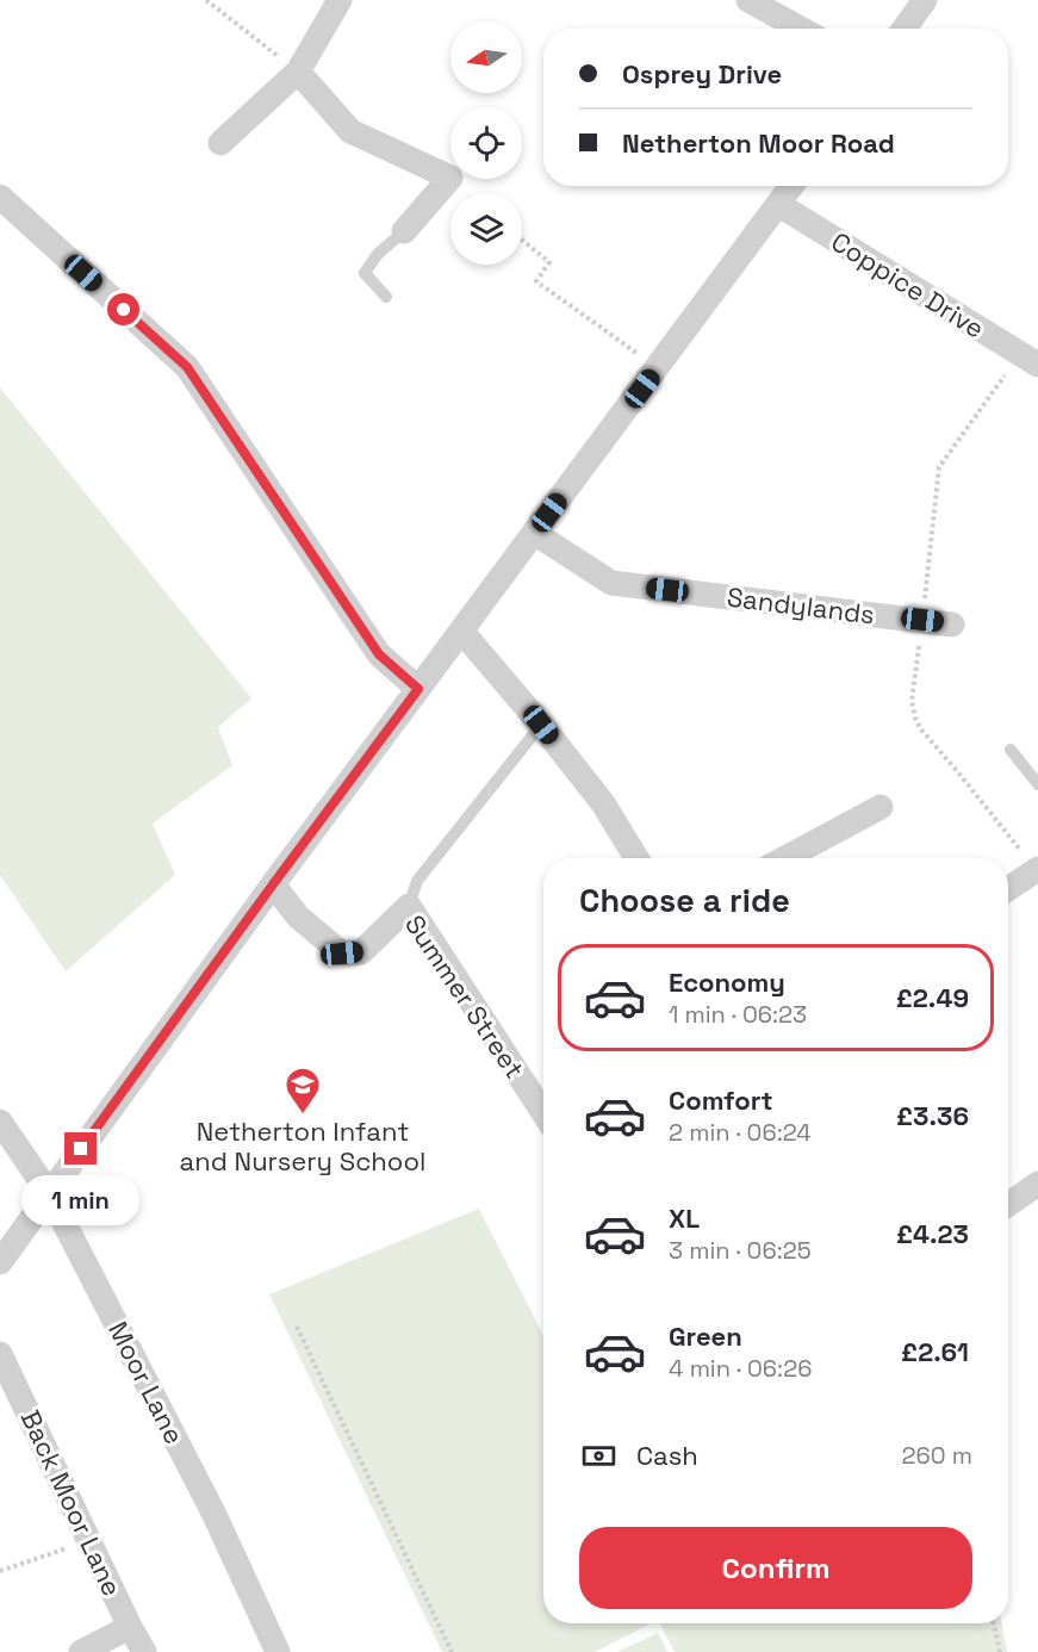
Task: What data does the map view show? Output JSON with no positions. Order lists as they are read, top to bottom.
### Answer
{
  "streets": {
    "street": [
      "Coppice Drive",
      "Sandylands",
      "Summer Street",
      "Moor Lane",
      "Back Moor Lane"
    ]
  },
  "places": {
    "school or university": ["Netherton Infant and Nursery School"]
  },
  "north": "left",
  "page": {
    "banner": ["Osprey Drive", "Netherton Moor Road"],
    "heading": "Choose a ride",
    "list": [
      {
        "name": "Economy",
        "note": "1 min · 06:23",
        "value": "£2.49"
      },
      {
        "name": "Comfort",
        "note": "2 min · 06:24",
        "value": "£3.36"
      },
      {
        "name": "XL",
        "note": "3 min · 06:25",
        "value": "£4.23"
      },
      {
        "name": "Green",
        "note": "4 min · 06:26",
        "value": "£2.61"
      }
    ],
    "bubble": "1 min",
    "pay": ["Cash", "260 m"],
    "buttons": "Confirm"
  }
}
